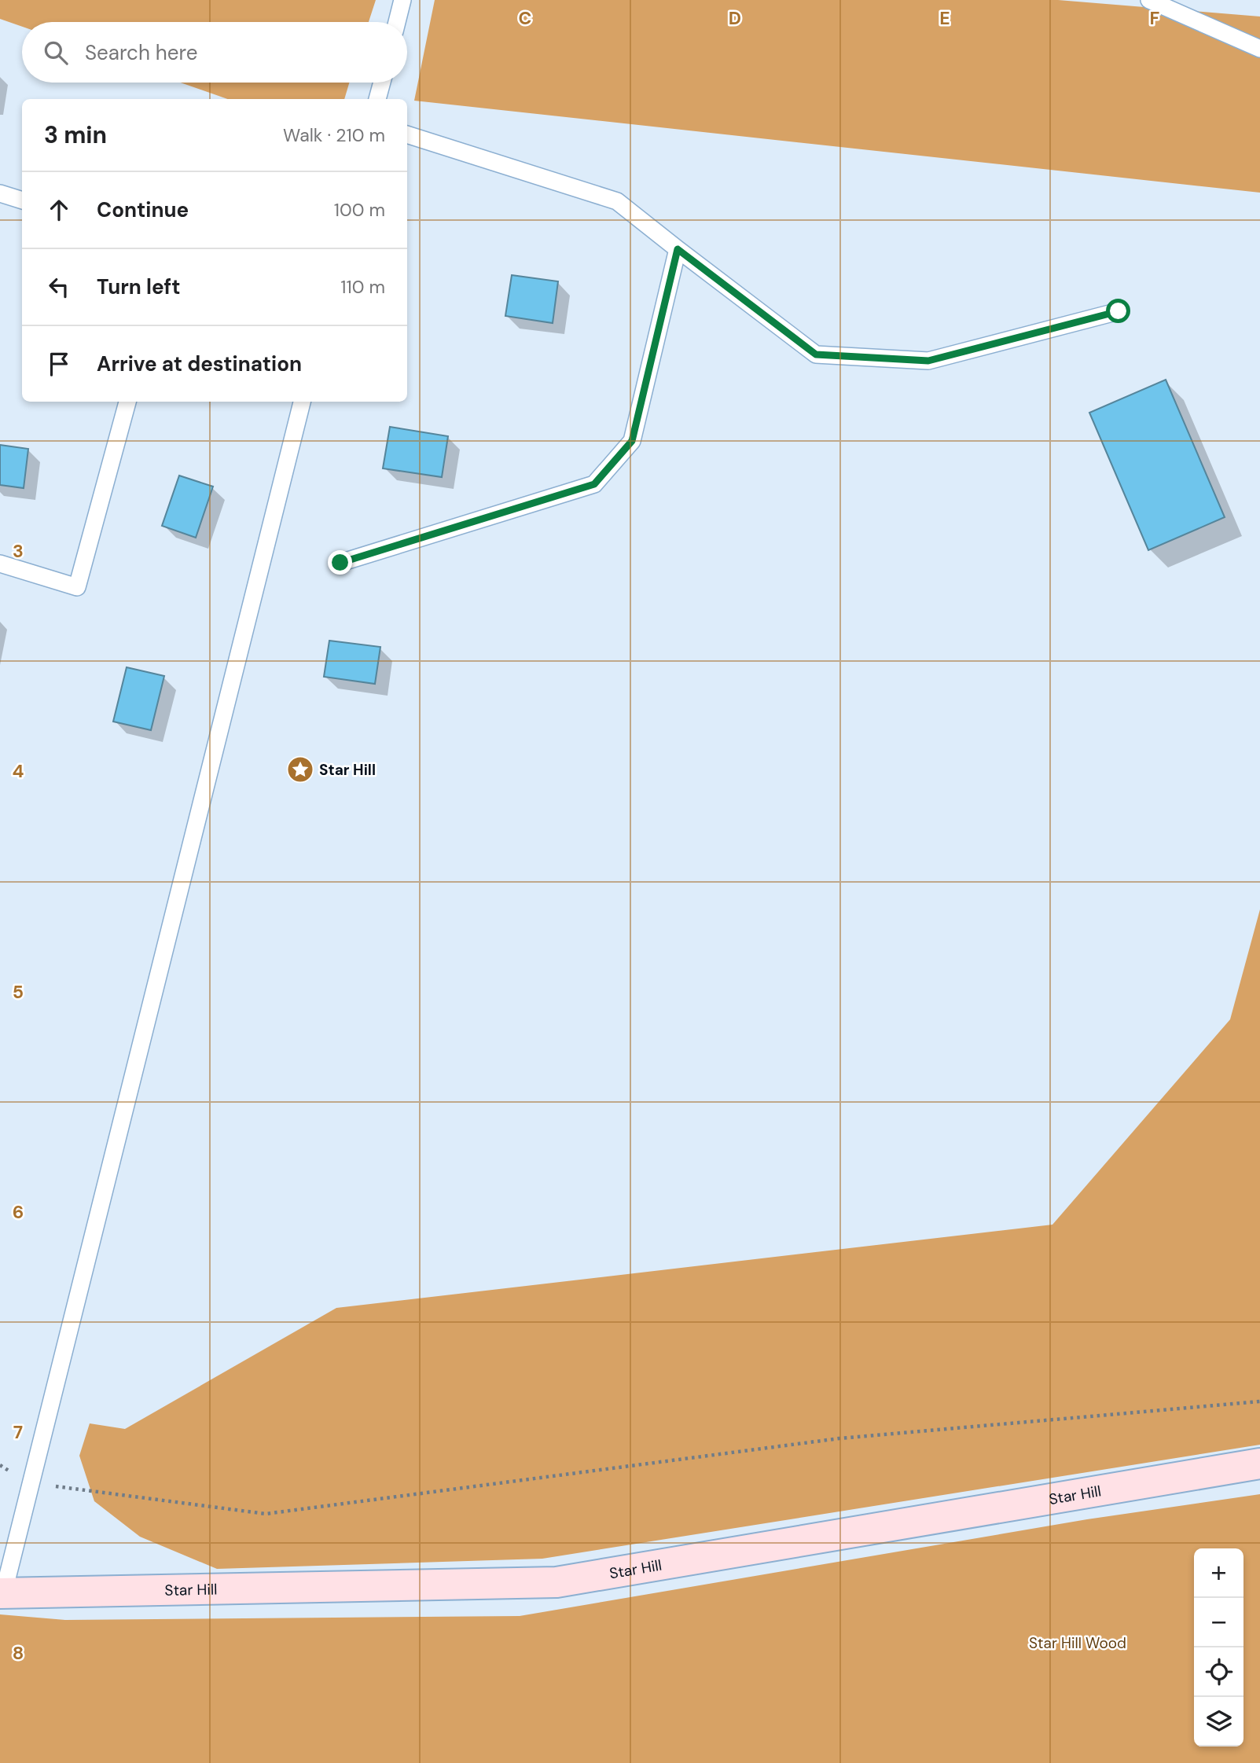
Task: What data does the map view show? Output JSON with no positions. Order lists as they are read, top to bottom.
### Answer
{
  "streets": {
    "street": ["Star Hill"]
  },
  "parks": ["Star Hill Wood"],
  "places": {
    "place": ["Star Hill"]
  },
  "page": {
    "search": "Search here",
    "heading": ["3 min", "Walk · 210 m"],
    "list": [
      ["Continue", "100 m"],
      ["Turn left", "110 m"],
      "Arrive at destination"
    ],
    "map_buttons": ["+", "−"]
  },
  "grid": {
    "columns": [
      "C",
      "D",
      "E",
      "F"
    ],
    "rows": [
      "3",
      "4",
      "5",
      "6",
      "7",
      "8"
    ]
  }
}
